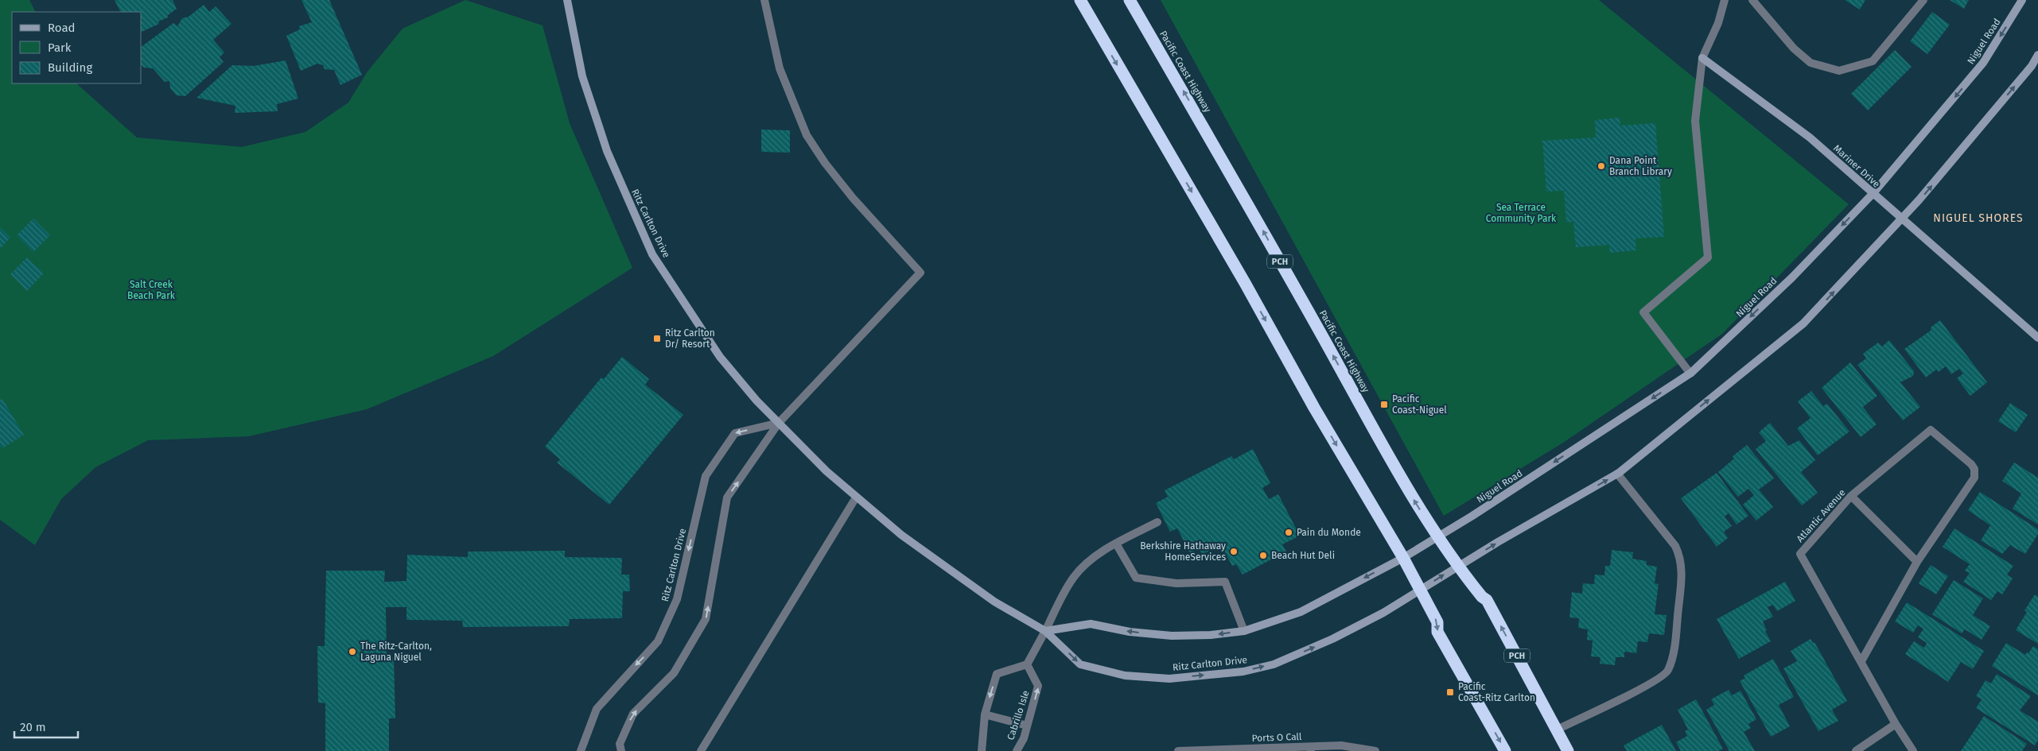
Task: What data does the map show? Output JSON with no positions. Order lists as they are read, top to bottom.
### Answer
{
  "streets": {
    "highway": ["Pacific Coast Highway", "PCH"],
    "street": [
      "Niguel Road",
      "Mariner Drive",
      "Ritz Carlton Drive",
      "Atlantic Avenue",
      "Cabrillo Isle",
      "Ports O Call"
    ]
  },
  "crossings": [
    ["Niguel Road", "Pacific Coast Highway"],
    ["Niguel Road", "Mariner Drive"],
    ["Pacific Coast Highway", "Ritz Carlton Drive"]
  ],
  "one_way": ["Cabrillo Isle"],
  "districts": ["NIGUEL SHORES"],
  "parks": ["Sea Terrace Community Park", "Salt Creek Beach Park"],
  "places": {
    "other": [
      "Dana Point Branch Library",
      "Pain du Monde",
      "Berkshire Hathaway HomeServices",
      "Beach Hut Deli",
      "The Ritz-Carlton, Laguna Niguel"
    ],
    "transit": ["Ritz Carlton Dr/ Resort", "Pacific Coast-Niguel", "Pacific Coast-Ritz Carlton"]
  },
  "legend": ["Road", "Park", "Building"],
  "scale_bar": "20 m"
}
